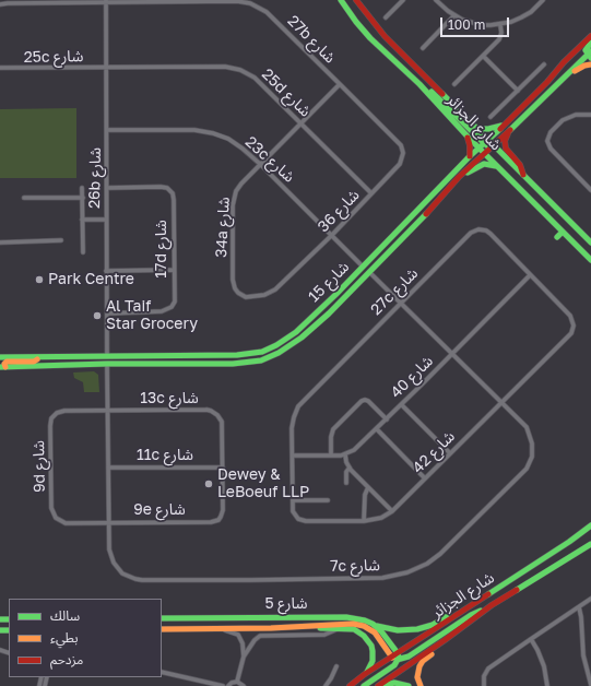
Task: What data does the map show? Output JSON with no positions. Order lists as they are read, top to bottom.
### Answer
{
  "streets": {
    "street": [
      "27b شارع",
      "25c شارع",
      "25d شارع",
      "شارع الجزائر",
      "23c شارع",
      "26b شارع",
      "شارع 36",
      "34a شارع",
      "17d شارع",
      "شارع 15",
      "27c شارع",
      "شارع 40",
      "13c شارع",
      "شارع 42",
      "11c شارع",
      "9d شارع",
      "9e شارع",
      "7c شارع",
      "شارع 5"
    ]
  },
  "crossings": [
    ["27b شارع", "26b شارع"],
    ["27b شارع", "شارع 36"],
    ["27b شارع", "34a شارع"],
    ["25c شارع", "25d شارع"],
    ["25c شارع", "26b شارع"],
    ["25d شارع", "26b شارع"],
    ["25d شارع", "شارع 36"],
    ["25d شارع", "34a شارع"],
    ["شارع الجزائر", "شارع 15"],
    ["شارع الجزائر", "شارع 5"],
    ["23c شارع", "26b شارع"],
    ["23c شارع", "شارع 36"],
    ["23c شارع", "34a شارع"],
    ["23c شارع", "شارع 15"],
    ["26b شارع", "17d شارع"],
    ["26b شارع", "شارع 15"],
    ["شارع 36", "34a شارع"],
    ["27c شارع", "شارع 40"],
    ["27c شارع", "شارع 42"],
    ["13c شارع", "11c شارع"],
    ["13c شارع", "9d شارع"],
    ["13c شارع", "9e شارع"],
    ["شارع 42", "7c شارع"],
    ["11c شارع", "9e شارع"],
    ["9d شارع", "9e شارع"],
    ["9d شارع", "7c شارع"],
    ["9e شارع", "7c شارع"]
  ],
  "places": ["Park Centre", "Al Taif Star Grocery", "Dewey & LeBoeuf LLP"],
  "legend": ["سالك", "بطيء", "مزدحم"],
  "scale_bar": "100 m"
}
